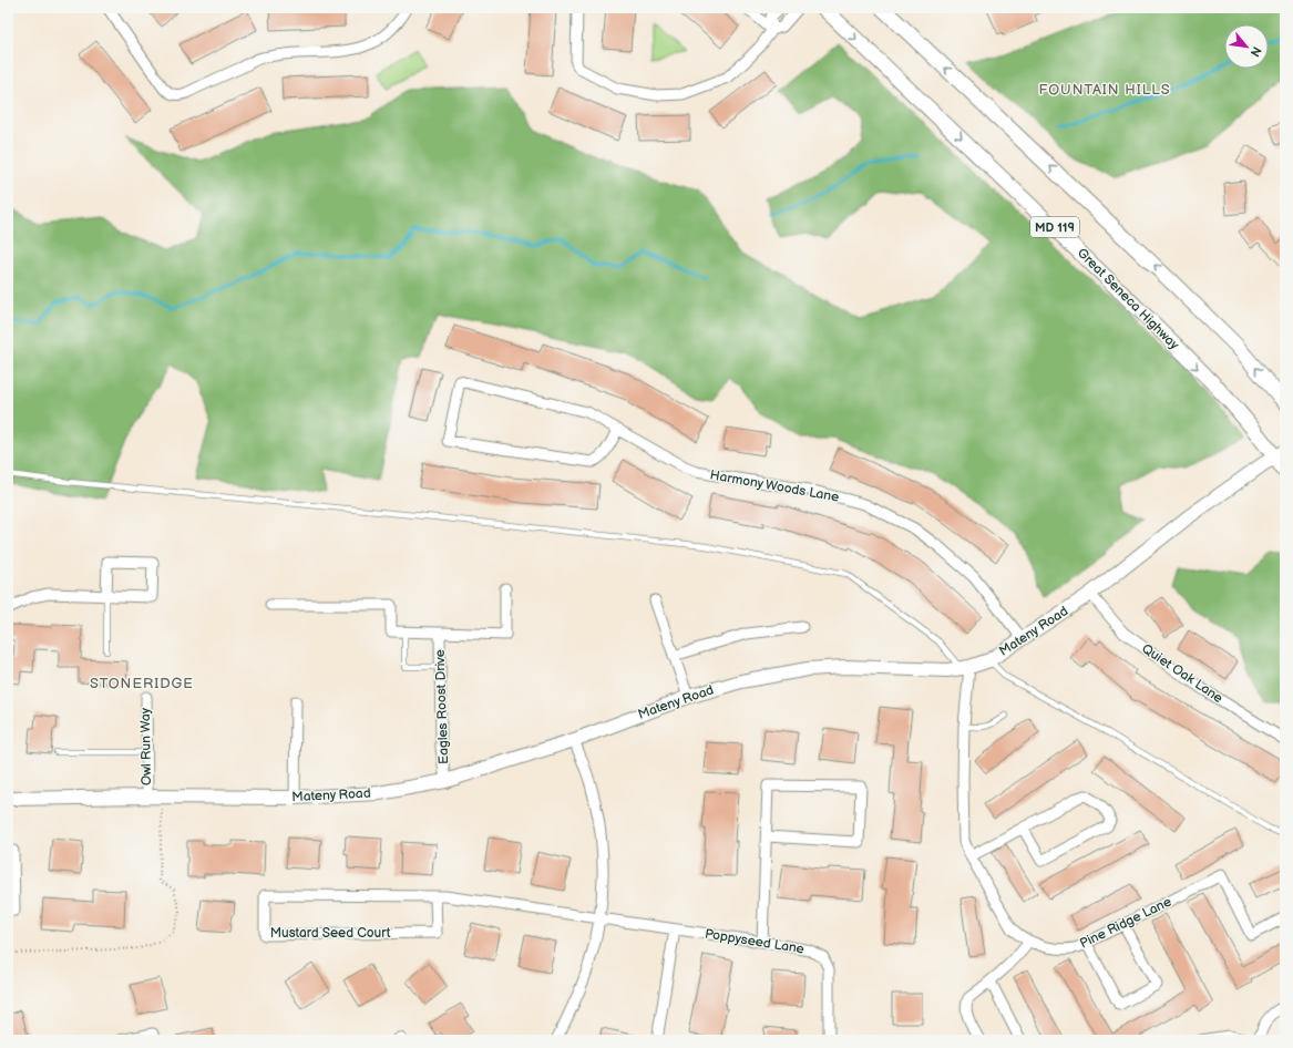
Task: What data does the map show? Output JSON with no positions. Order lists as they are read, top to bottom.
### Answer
{
  "streets": {
    "main road": ["MD 119", "Great Seneca Highway"],
    "street": [
      "Harmony Woods Lane",
      "Mateny Road",
      "Quiet Oak Lane",
      "Eagles Roost Drive",
      "Owl Run Way",
      "Pine Ridge Lane",
      "Mustard Seed Court",
      "Poppyseed Lane"
    ]
  },
  "crossings": [
    ["Great Seneca Highway", "Mateny Road"],
    ["Harmony Woods Lane", "Mateny Road"],
    ["Mateny Road", "Quiet Oak Lane"],
    ["Mateny Road", "Eagles Roost Drive"],
    ["Mateny Road", "Owl Run Way"],
    ["Mateny Road", "Pine Ridge Lane"],
    ["Mustard Seed Court", "Poppyseed Lane"]
  ],
  "districts": ["FOUNTAIN HILLS", "STONERIDGE"],
  "north": "bottom right"
}
